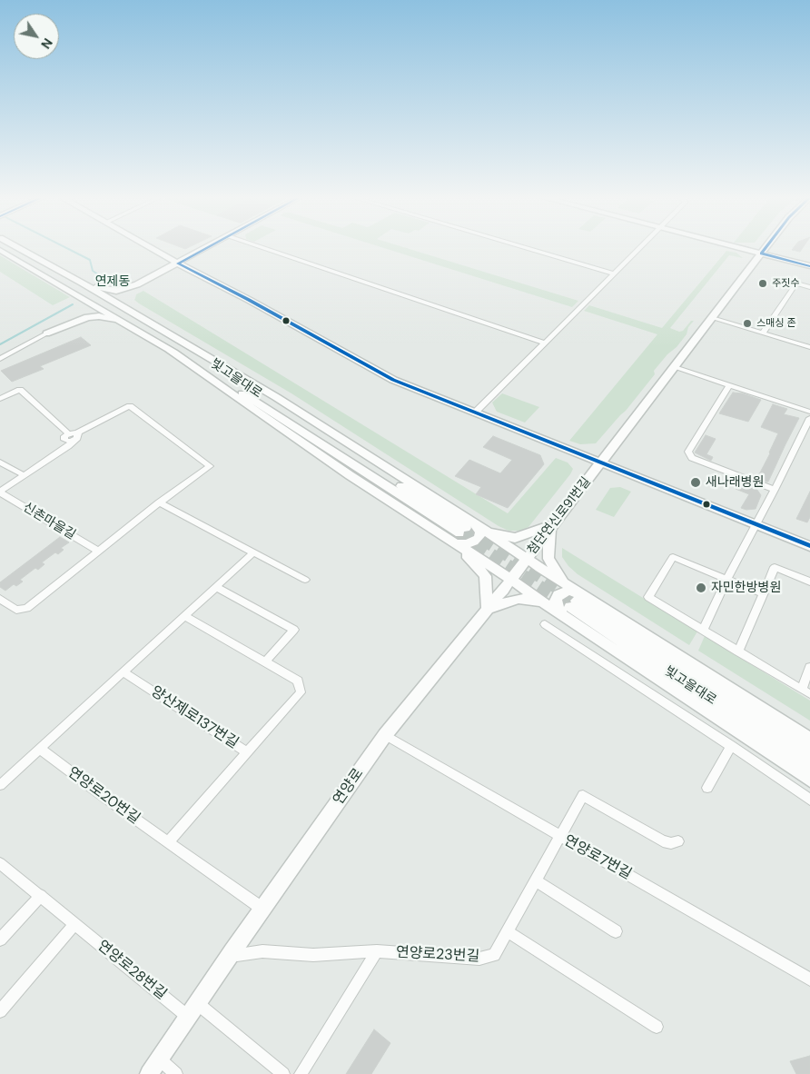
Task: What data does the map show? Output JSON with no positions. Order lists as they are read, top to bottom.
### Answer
{
  "streets": {
    "street": [
      "빛고을대로",
      "첨단연신로91번길",
      "신촌마을길",
      "양산제로137번길",
      "연양로",
      "연양로20번길",
      "연양로7번길",
      "연양로23번길",
      "연양로28번길"
    ]
  },
  "crossings": [
    ["첨단연신로91번길", "연양로"],
    ["연양로", "연양로20번길"],
    ["연양로", "연양로7번길"],
    ["연양로", "연양로23번길"],
    ["연양로", "연양로28번길"]
  ],
  "districts": ["연제동"],
  "places": [
    "주짓수",
    "스매싱 존",
    "새나래병원",
    "자민한방병원"
  ],
  "north": "bottom right"
}
